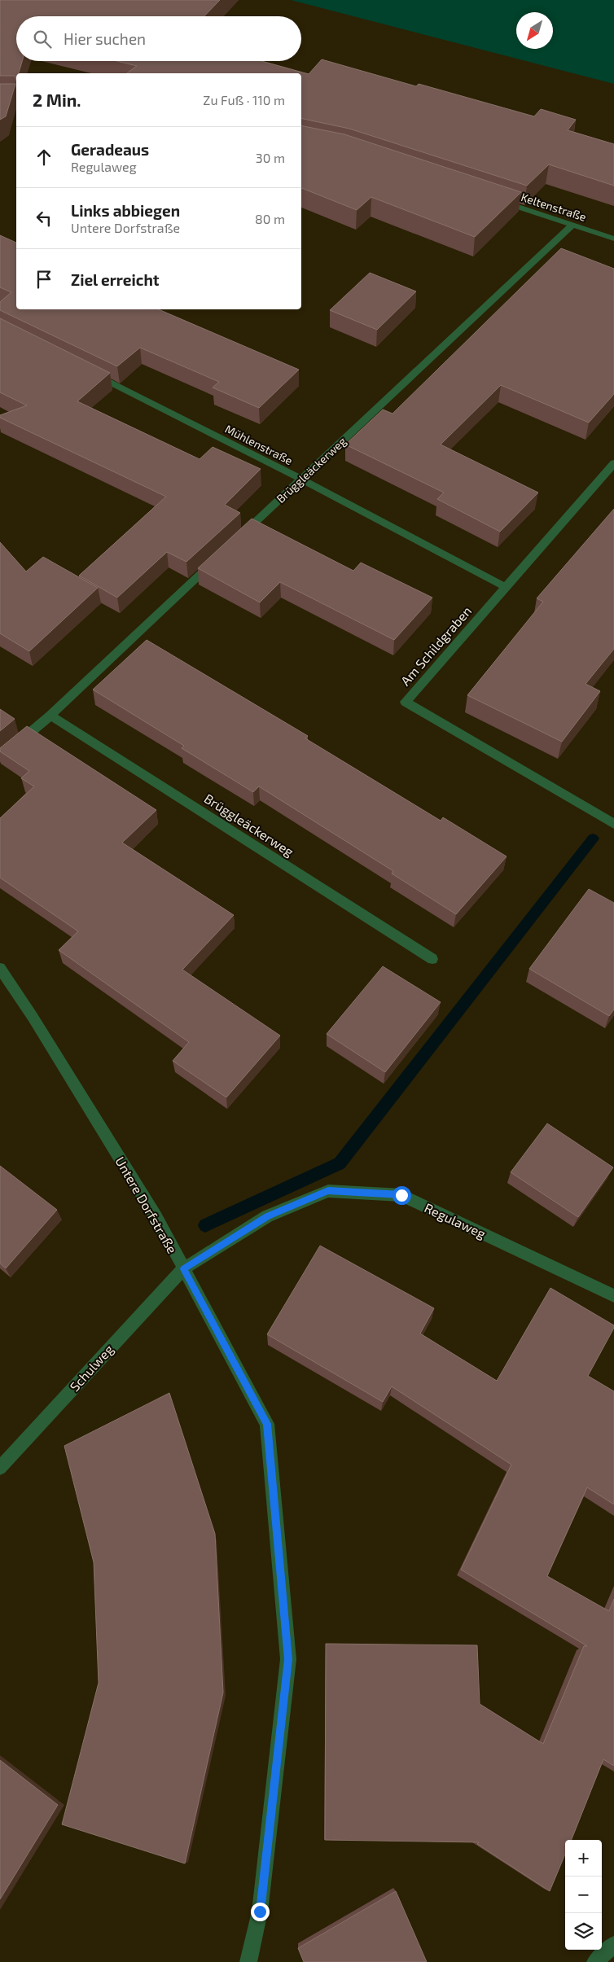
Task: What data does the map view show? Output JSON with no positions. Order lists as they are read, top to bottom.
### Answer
{
  "streets": {
    "street": [
      "Keltenstraße",
      "Mühlenstraße",
      "Brüggleäckerweg",
      "Am Schildgraben",
      "Untere Dorfstraße",
      "Regulaweg",
      "Schulweg"
    ]
  },
  "crossings": [
    ["Keltenstraße", "Brüggleäckerweg"],
    ["Mühlenstraße", "Brüggleäckerweg"],
    ["Mühlenstraße", "Am Schildgraben"],
    ["Untere Dorfstraße", "Regulaweg"],
    ["Untere Dorfstraße", "Schulweg"],
    ["Regulaweg", "Schulweg"]
  ],
  "north": "bottom left",
  "page": {
    "search": "Hier suchen",
    "heading": ["2 Min.", "Zu Fuß · 110 m"],
    "list": [
      ["Geradeaus", "Regulaweg", "30 m"],
      ["Links abbiegen", "Untere Dorfstraße", "80 m"],
      "Ziel erreicht"
    ],
    "map_buttons": ["+", "−"]
  }
}
